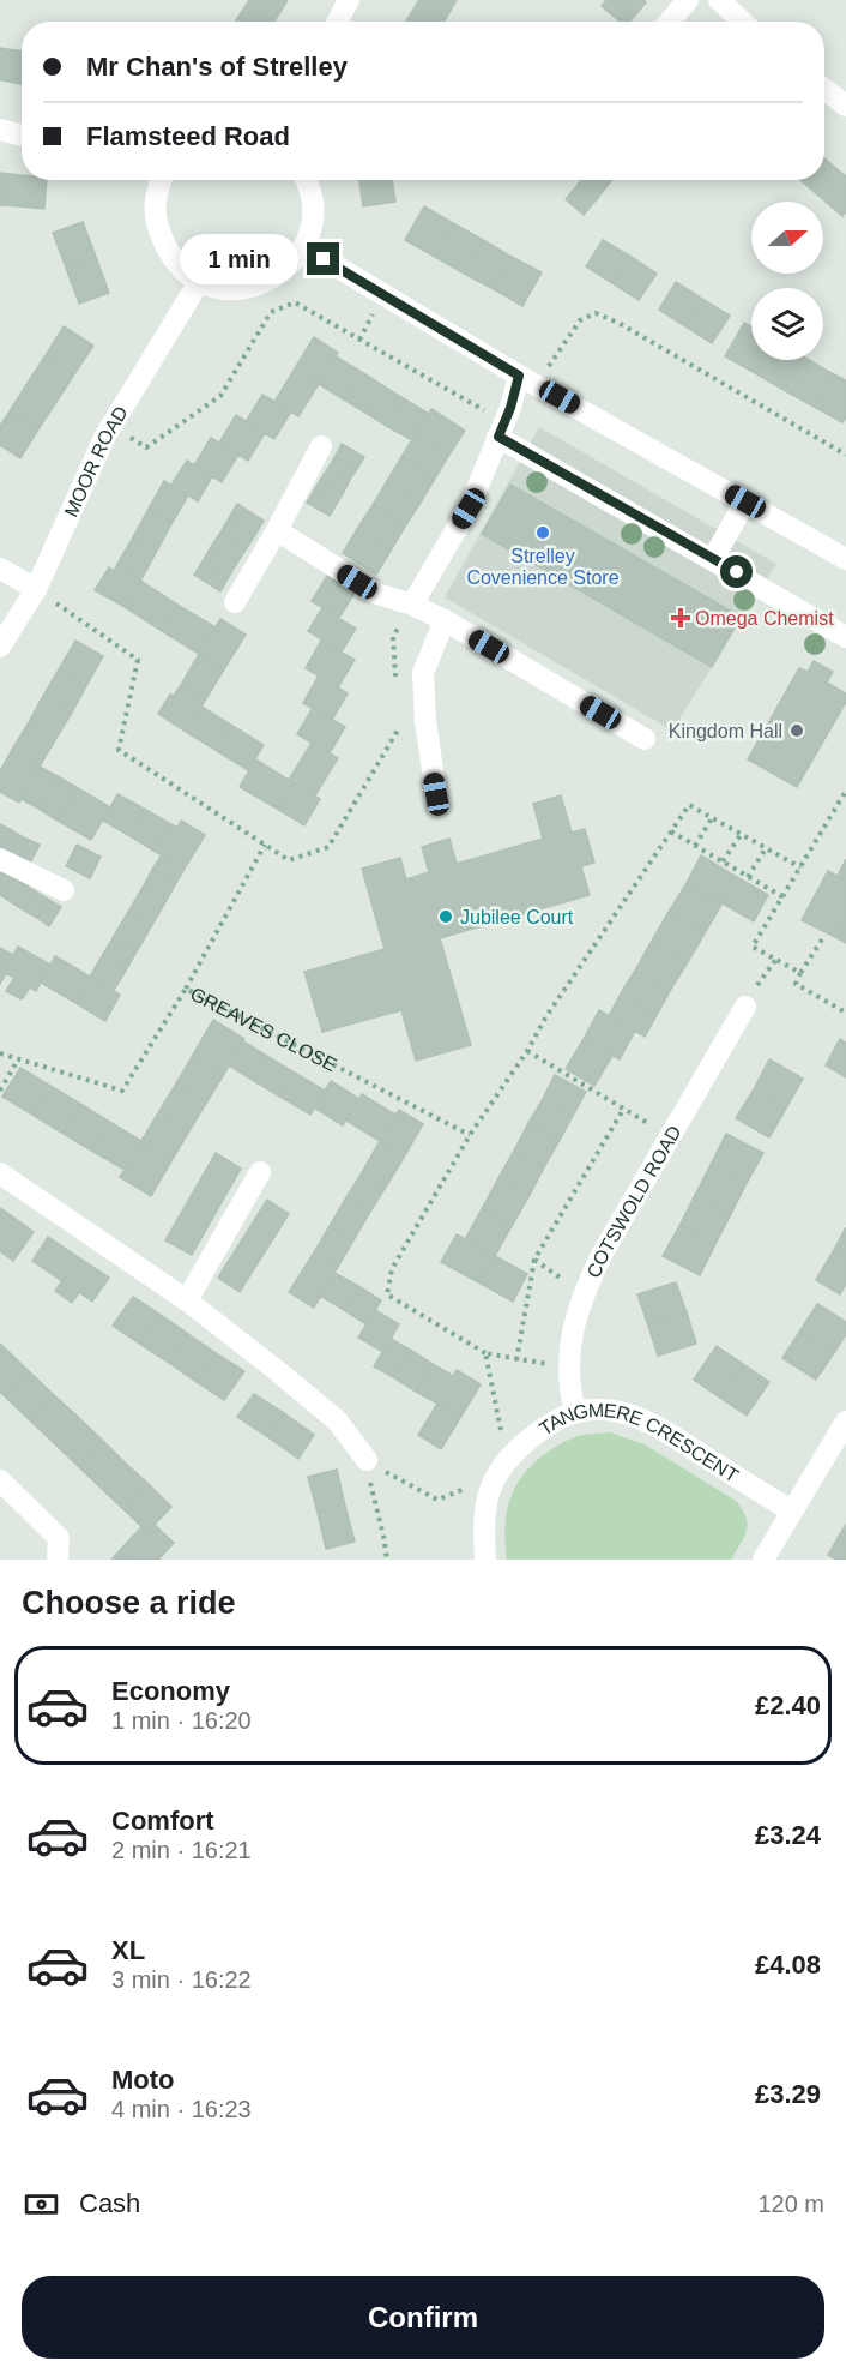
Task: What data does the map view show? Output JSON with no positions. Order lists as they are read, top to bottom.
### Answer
{
  "streets": {
    "street": ["MOOR ROAD", "COTSWOLD ROAD", "TANGMERE CRESCENT"],
    "path": ["GREAVES CLOSE"]
  },
  "crossings": [
    ["COTSWOLD ROAD", "TANGMERE CRESCENT"]
  ],
  "places": {
    "other": ["Strelley Covenience Store", "Kingdom Hall", "Jubilee Court"],
    "health": ["Omega Chemist"]
  },
  "north": "right",
  "page": {
    "banner": ["Mr Chan's of Strelley", "Flamsteed Road"],
    "bubble": "1 min",
    "heading": "Choose a ride",
    "list": [
      {
        "name": "Economy",
        "note": "1 min · 16:20",
        "value": "£2.40"
      },
      {
        "name": "Comfort",
        "note": "2 min · 16:21",
        "value": "£3.24"
      },
      {
        "name": "XL",
        "note": "3 min · 16:22",
        "value": "£4.08"
      },
      {
        "name": "Moto",
        "note": "4 min · 16:23",
        "value": "£3.29"
      }
    ],
    "pay": ["Cash", "120 m"],
    "buttons": "Confirm"
  }
}
